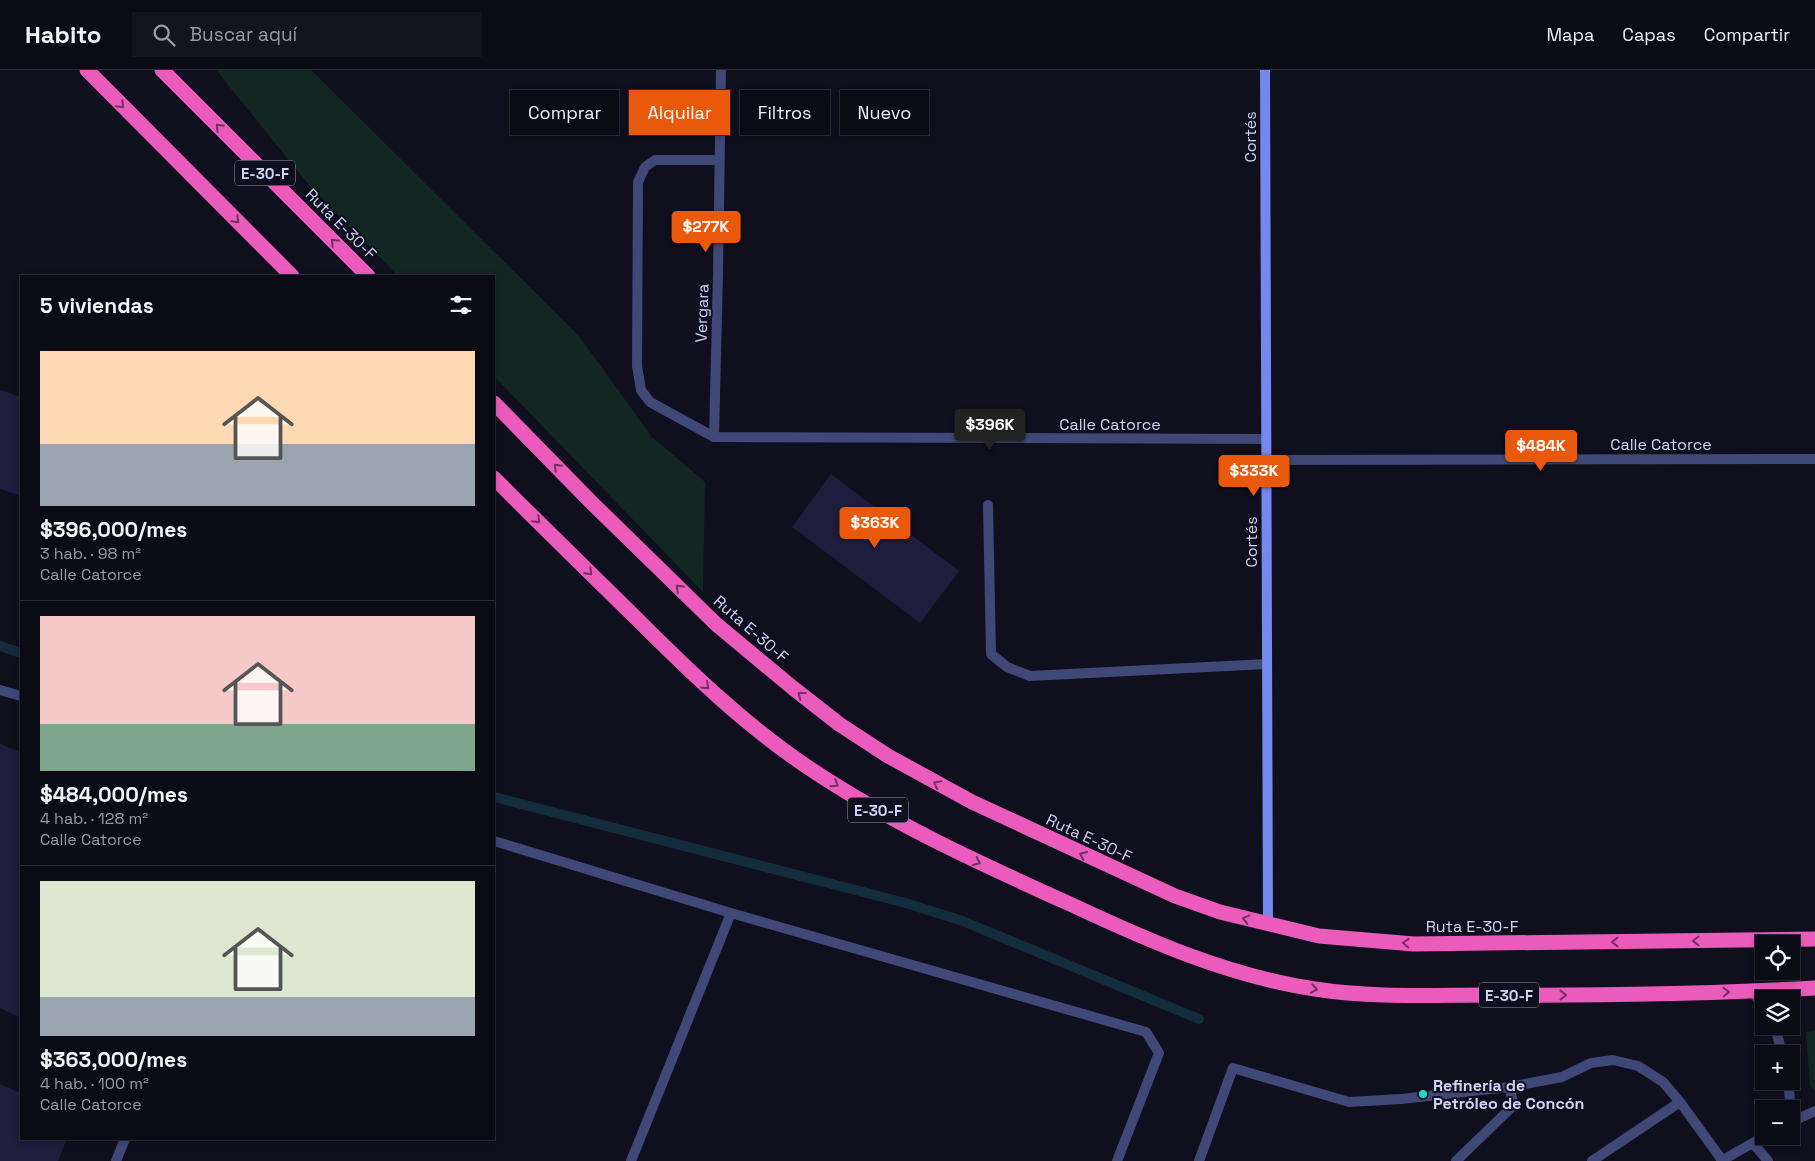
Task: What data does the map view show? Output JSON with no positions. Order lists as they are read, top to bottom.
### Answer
{
  "streets": {
    "highway": ["E-30-F", "Ruta E-30-F"],
    "main road": ["Cortés"],
    "street": ["Vergara", "Calle Catorce"]
  },
  "crossings": [
    ["Cortés", "Ruta E-30-F"],
    ["Cortés", "Calle Catorce"],
    ["Vergara", "Calle Catorce"]
  ],
  "places": ["Refinería de Petróleo de Concón"],
  "page": {
    "header": "Habito",
    "search": "Buscar aquí",
    "nav": ["Mapa", "Capas", "Compartir"],
    "chip": [
      "Comprar",
      "Alquilar",
      "Filtros",
      "Nuevo"
    ],
    "price": [
      "$277K",
      "$396K",
      "$484K",
      "$333K",
      "$363K"
    ],
    "heading": "5 viviendas",
    "list": [
      {
        "name": "$396,000/mes",
        "note": "3 hab. · 98 m² · Calle Catorce"
      },
      {
        "name": "$484,000/mes",
        "note": "4 hab. · 128 m² · Calle Catorce"
      },
      {
        "name": "$363,000/mes",
        "note": "4 hab. · 100 m² · Calle Catorce"
      }
    ],
    "map_buttons": ["+", "−"]
  }
}
